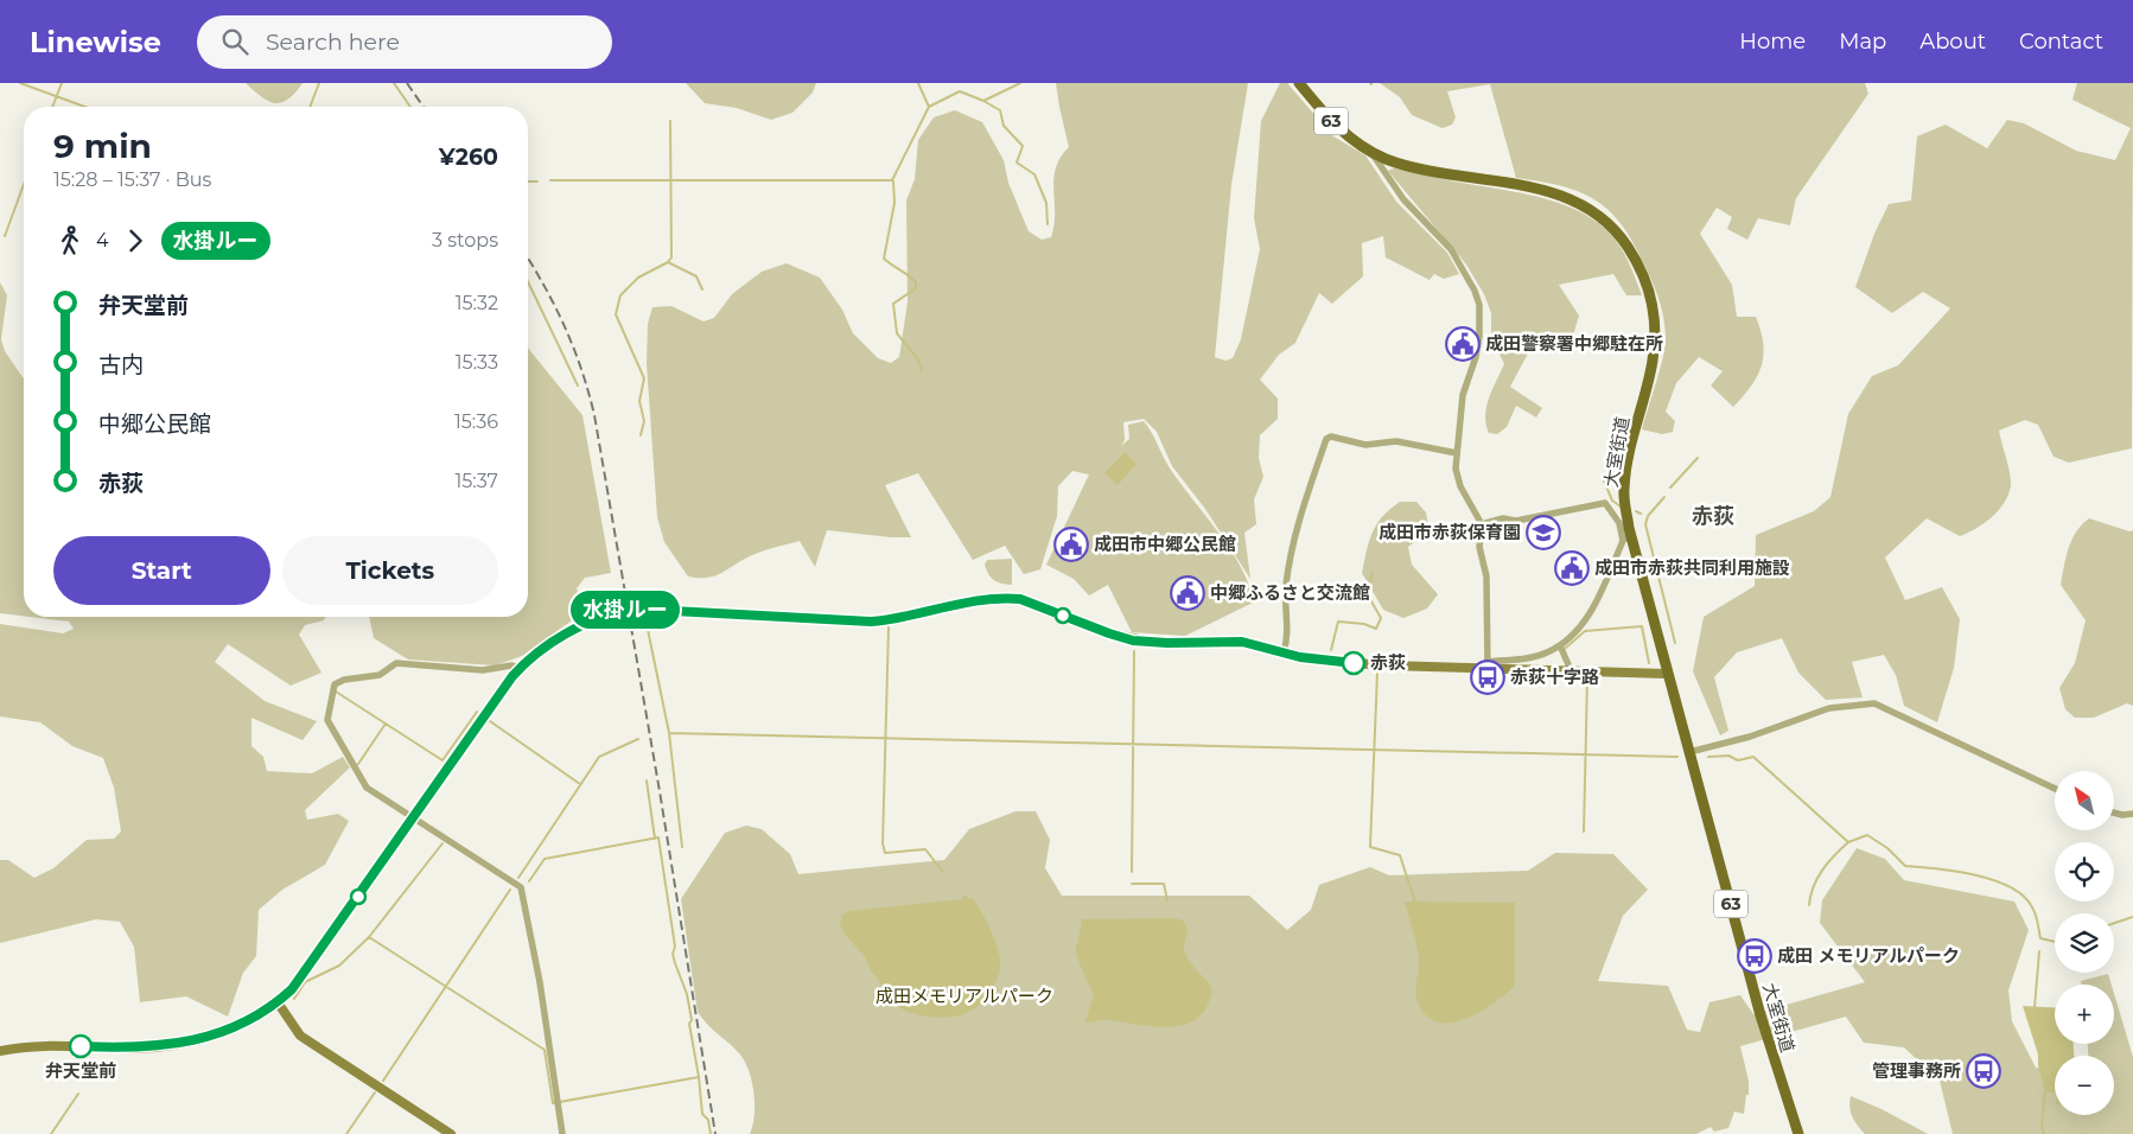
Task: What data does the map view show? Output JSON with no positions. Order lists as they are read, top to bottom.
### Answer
{
  "streets": {
    "main road": ["63", "大室街道"]
  },
  "districts": ["赤荻"],
  "parks": ["成田メモリアルパーク"],
  "places": {
    "public building": [
      "成田警察署中郷駐在所",
      "成田市中郷公民館",
      "成田市赤荻共同利用施設",
      "中郷ふるさと交流館"
    ],
    "school or university": ["成田市赤荻保育園"],
    "other": ["赤荻", "弁天堂前"],
    "bus stop": ["赤荻十字路", "成田 メモリアルパーク", "管理事務所"]
  },
  "lines": ["bus line 水掛ルー"],
  "north": "top left",
  "page": {
    "header": "Linewise",
    "search": "Search here",
    "nav": [
      "Home",
      "Map",
      "About",
      "Contact"
    ],
    "on_map": "水掛ルー",
    "heading": ["9 min", "15:28 – 15:37 · Bus", "¥260"],
    "legs": ["4", "水掛ルー", "3 stops"],
    "list": [
      {
        "name": "弁天堂前",
        "value": "15:32"
      },
      {
        "name": "古内",
        "value": "15:33"
      },
      {
        "name": "中郷公民館",
        "value": "15:36"
      },
      {
        "name": "赤荻",
        "value": "15:37"
      }
    ],
    "buttons": ["Start", "Tickets"],
    "map_buttons": ["+", "−"]
  }
}
